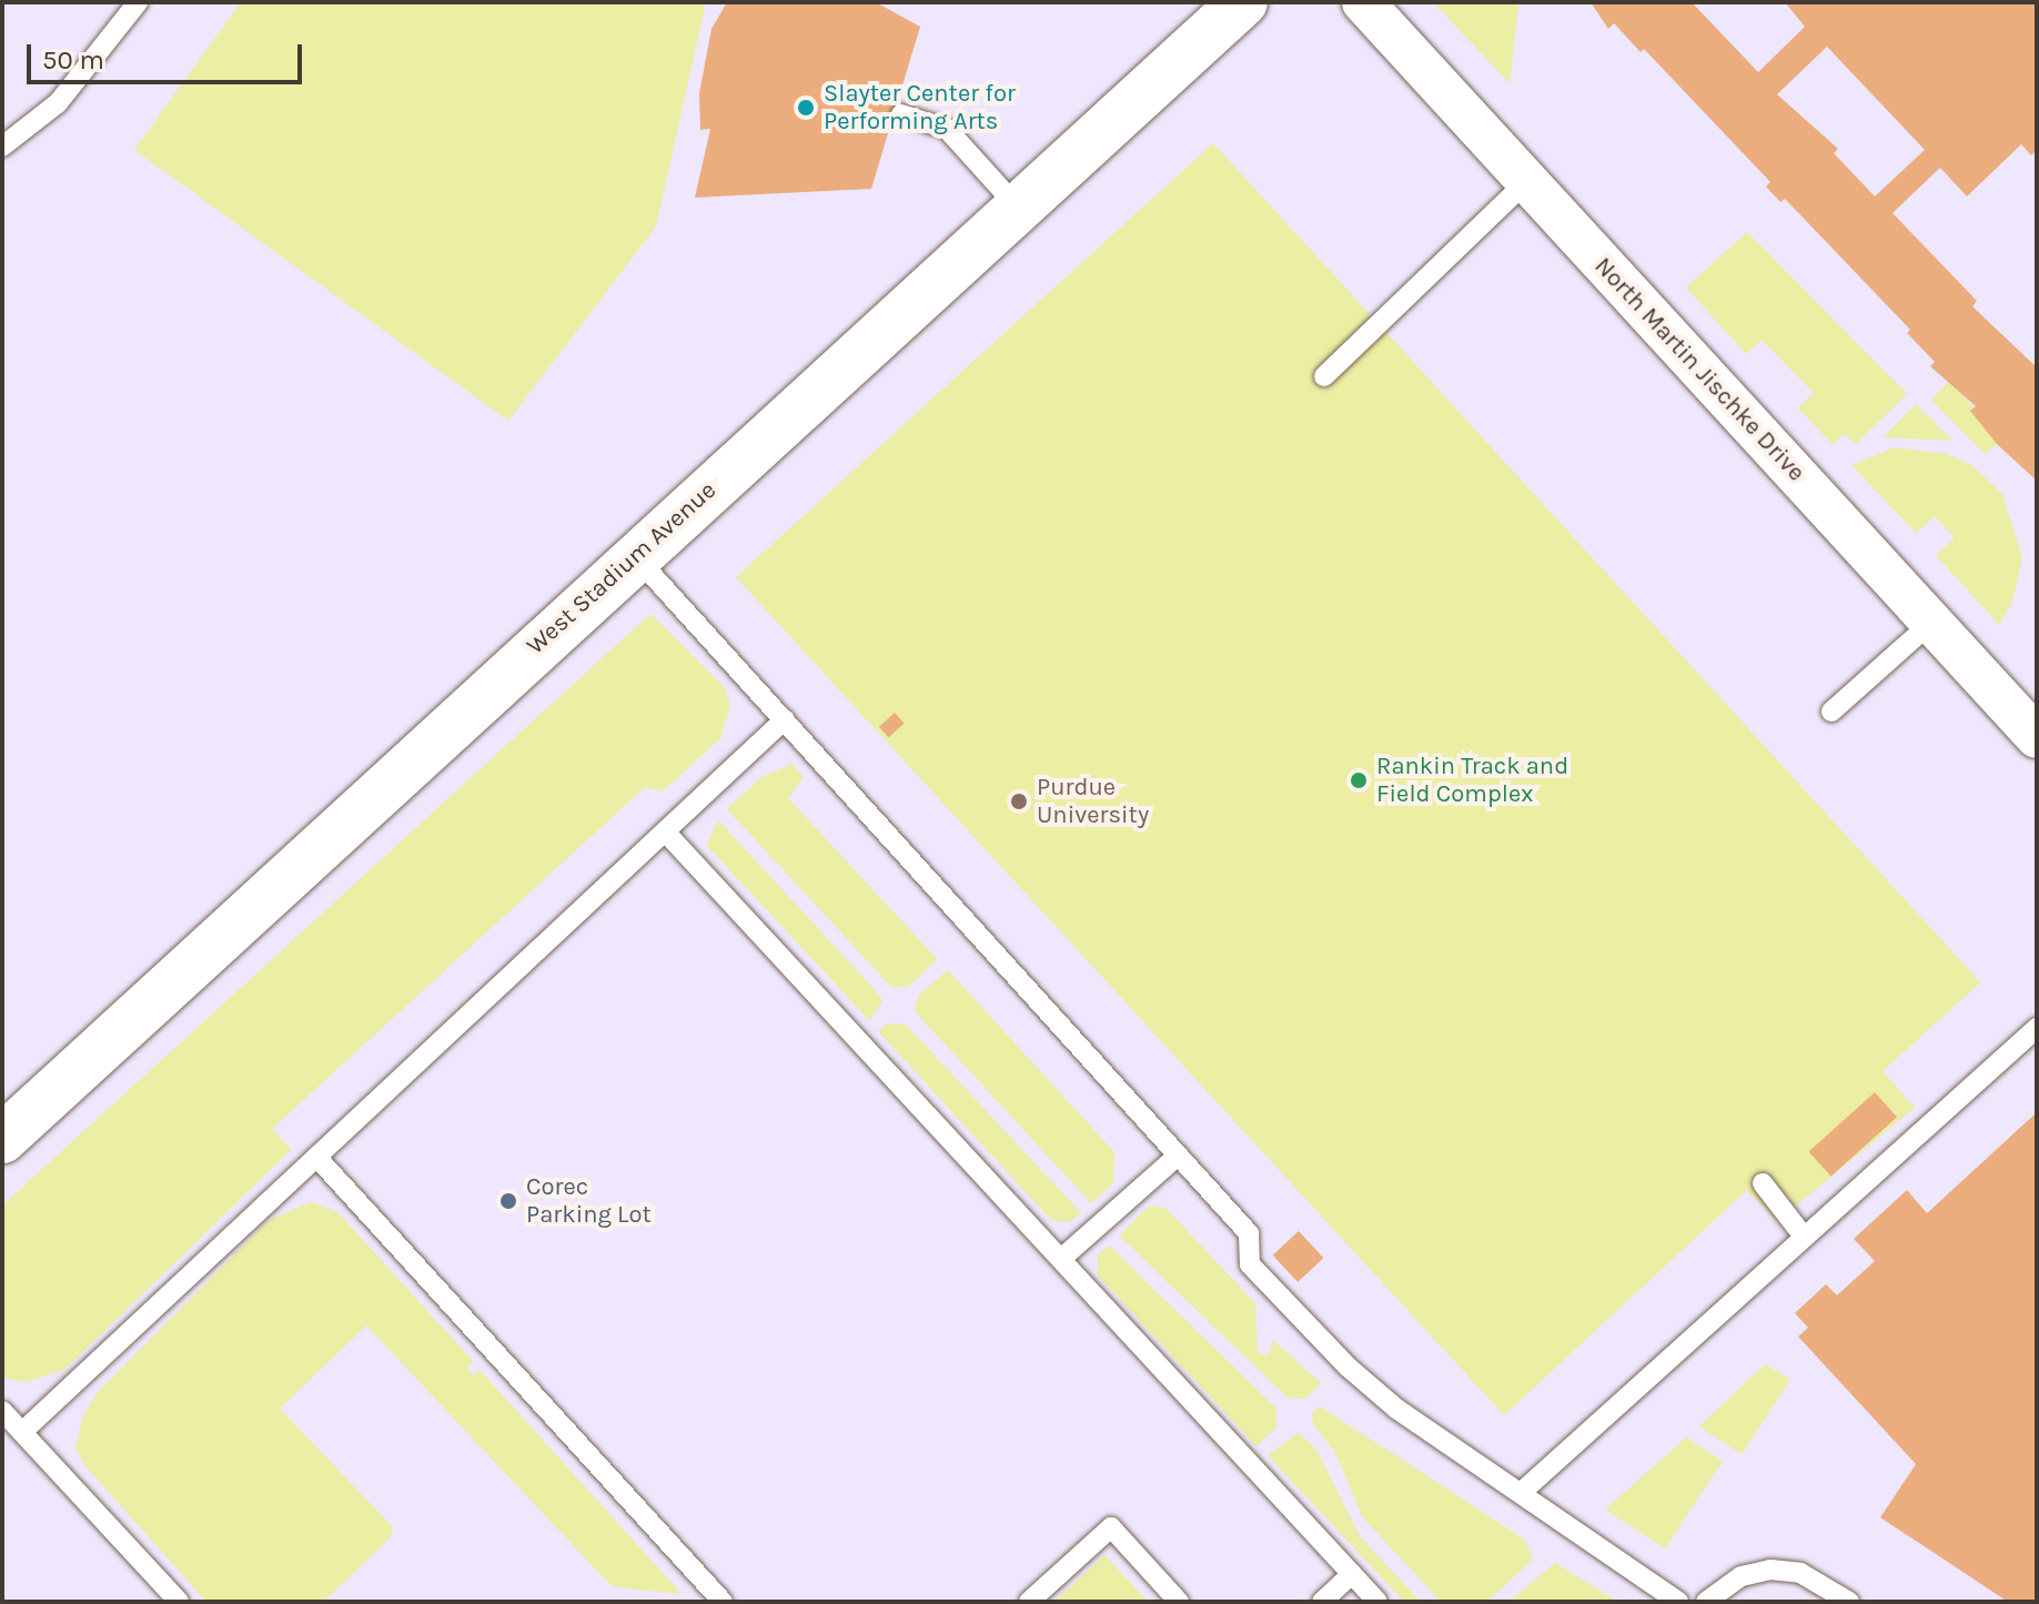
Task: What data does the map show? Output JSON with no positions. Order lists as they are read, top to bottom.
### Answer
{
  "streets": {
    "street": ["North Martin Jischke Drive", "West Stadium Avenue"]
  },
  "places": [
    "Slayter Center for Performing Arts",
    "Rankin Track and Field Complex",
    "Purdue University",
    "Corec Parking Lot"
  ],
  "scale_bar": "50 m"
}
